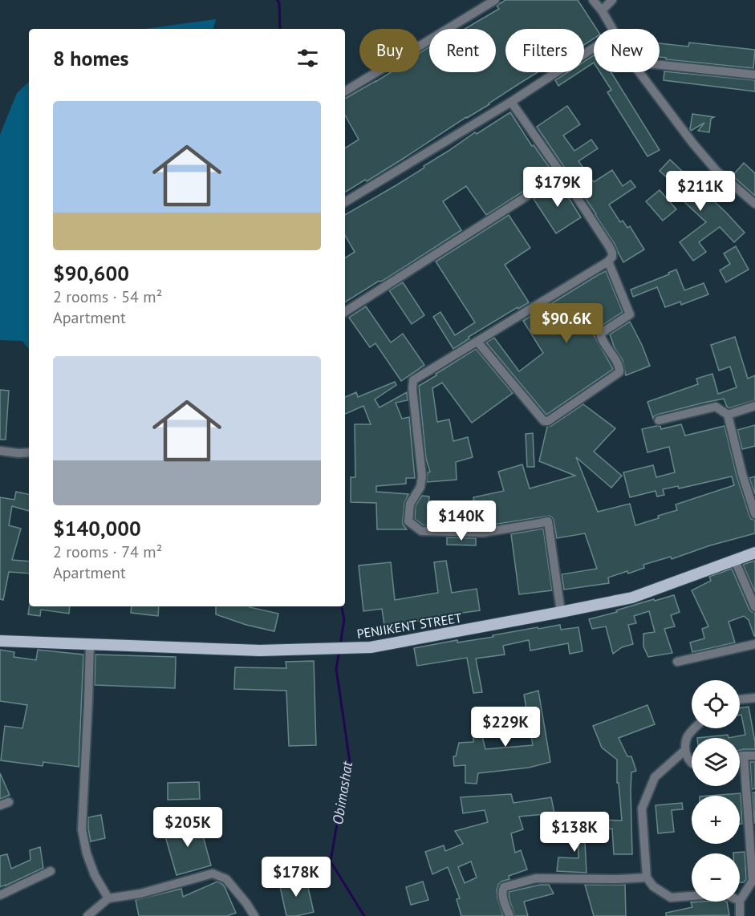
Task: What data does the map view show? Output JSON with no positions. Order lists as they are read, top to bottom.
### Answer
{
  "streets": {
    "main road": ["PENJIKENT STREET"]
  },
  "water": ["Obimashat"],
  "page": {
    "chip": [
      "Buy",
      "Rent",
      "Filters",
      "New"
    ],
    "heading": "8 homes",
    "list": [
      {
        "name": "$90,600",
        "note": "2 rooms · 54 m² · Apartment"
      },
      {
        "name": "$140,000",
        "note": "2 rooms · 74 m² · Apartment"
      }
    ],
    "price": [
      "$179K",
      "$211K",
      "$90.6K",
      "$140K",
      "$229K",
      "$205K",
      "$138K",
      "$178K"
    ],
    "map_buttons": ["+", "−"]
  }
}
